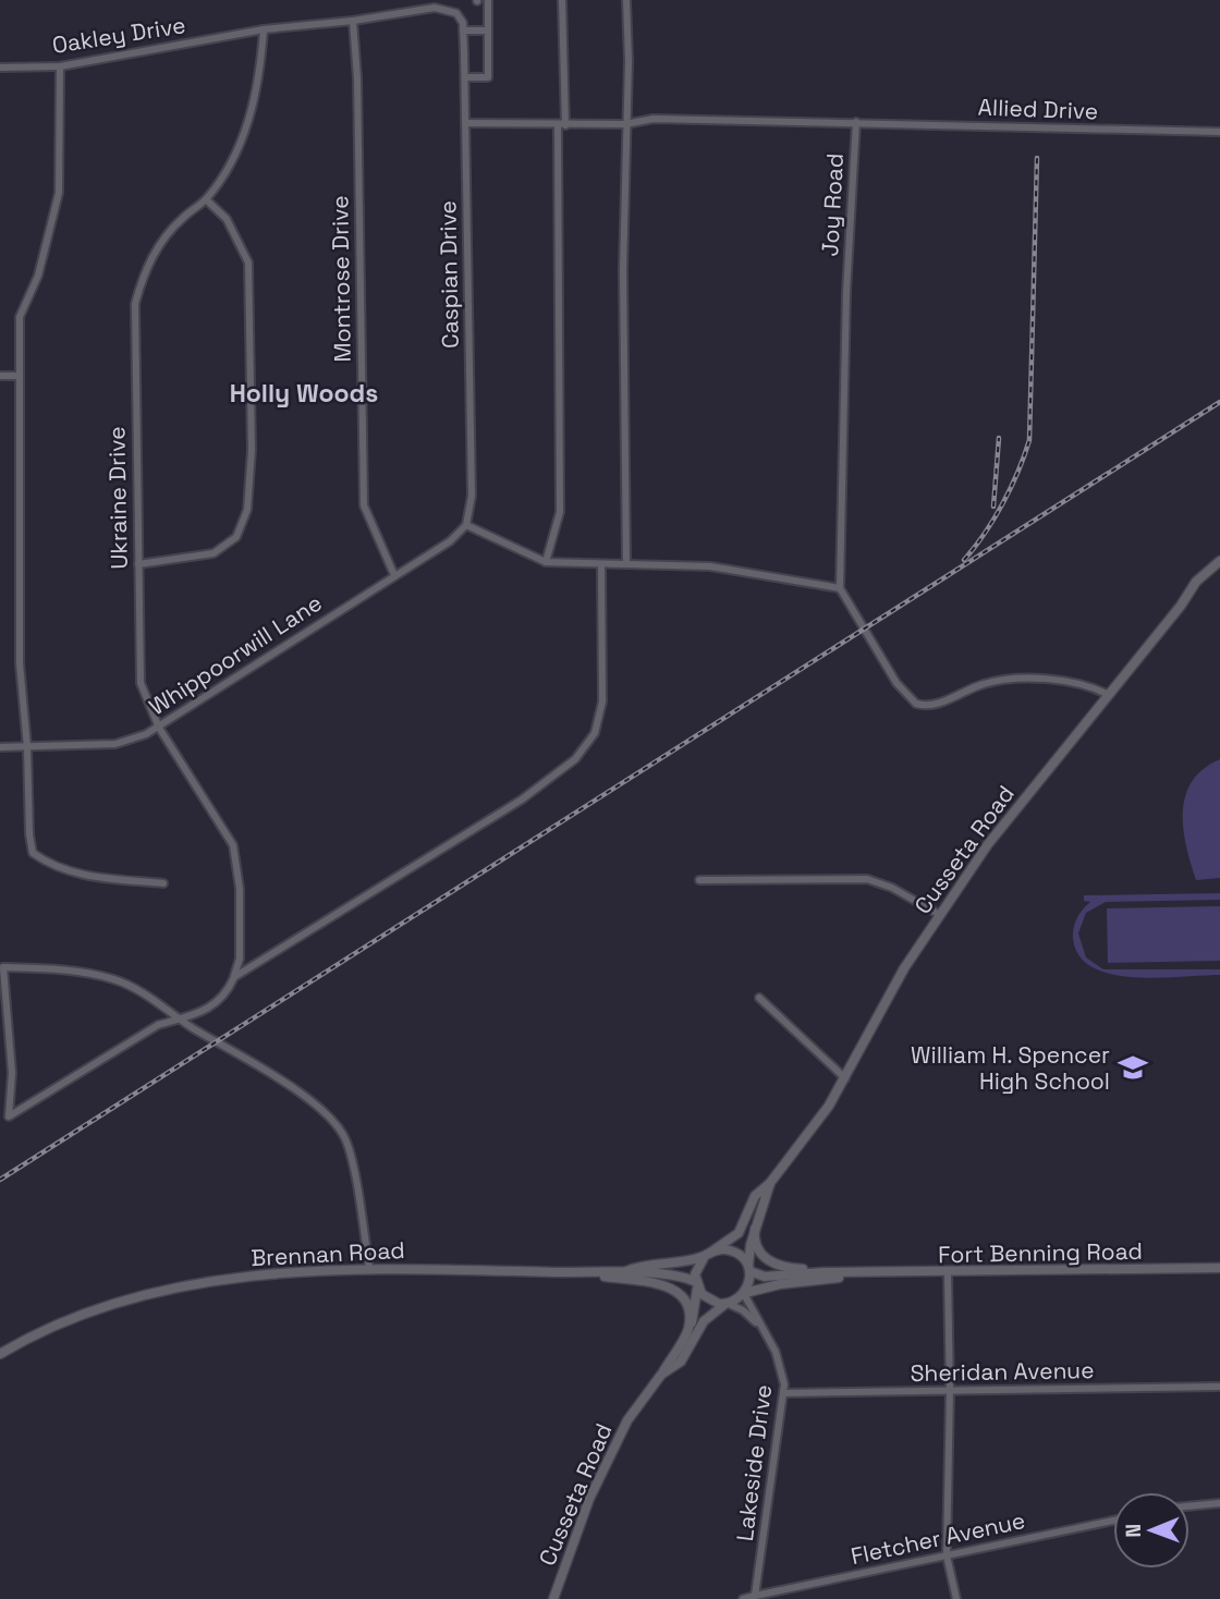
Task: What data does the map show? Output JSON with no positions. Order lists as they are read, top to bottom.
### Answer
{
  "streets": {
    "street": [
      "Oakley Drive",
      "Allied Drive",
      "Joy Road",
      "Caspian Drive",
      "Montrose Drive",
      "Ukraine Drive",
      "Whippoorwill Lane",
      "Cusseta Road",
      "Fort Benning Road",
      "Brennan Road",
      "Sheridan Avenue",
      "Lakeside Drive",
      "Fletcher Avenue"
    ]
  },
  "crossings": [
    ["Oakley Drive", "Caspian Drive"],
    ["Oakley Drive", "Montrose Drive"],
    ["Oakley Drive", "Ukraine Drive"],
    ["Allied Drive", "Joy Road"],
    ["Caspian Drive", "Whippoorwill Lane"],
    ["Montrose Drive", "Whippoorwill Lane"],
    ["Ukraine Drive", "Whippoorwill Lane"],
    ["Cusseta Road", "Fort Benning Road"],
    ["Cusseta Road", "Brennan Road"],
    ["Cusseta Road", "Lakeside Drive"],
    ["Fort Benning Road", "Brennan Road"],
    ["Fort Benning Road", "Lakeside Drive"],
    ["Brennan Road", "Lakeside Drive"],
    ["Sheridan Avenue", "Lakeside Drive"],
    ["Lakeside Drive", "Fletcher Avenue"]
  ],
  "districts": ["Holly Woods"],
  "places": {
    "school or university": ["William H. Spencer High School"]
  },
  "north": "left"
}
